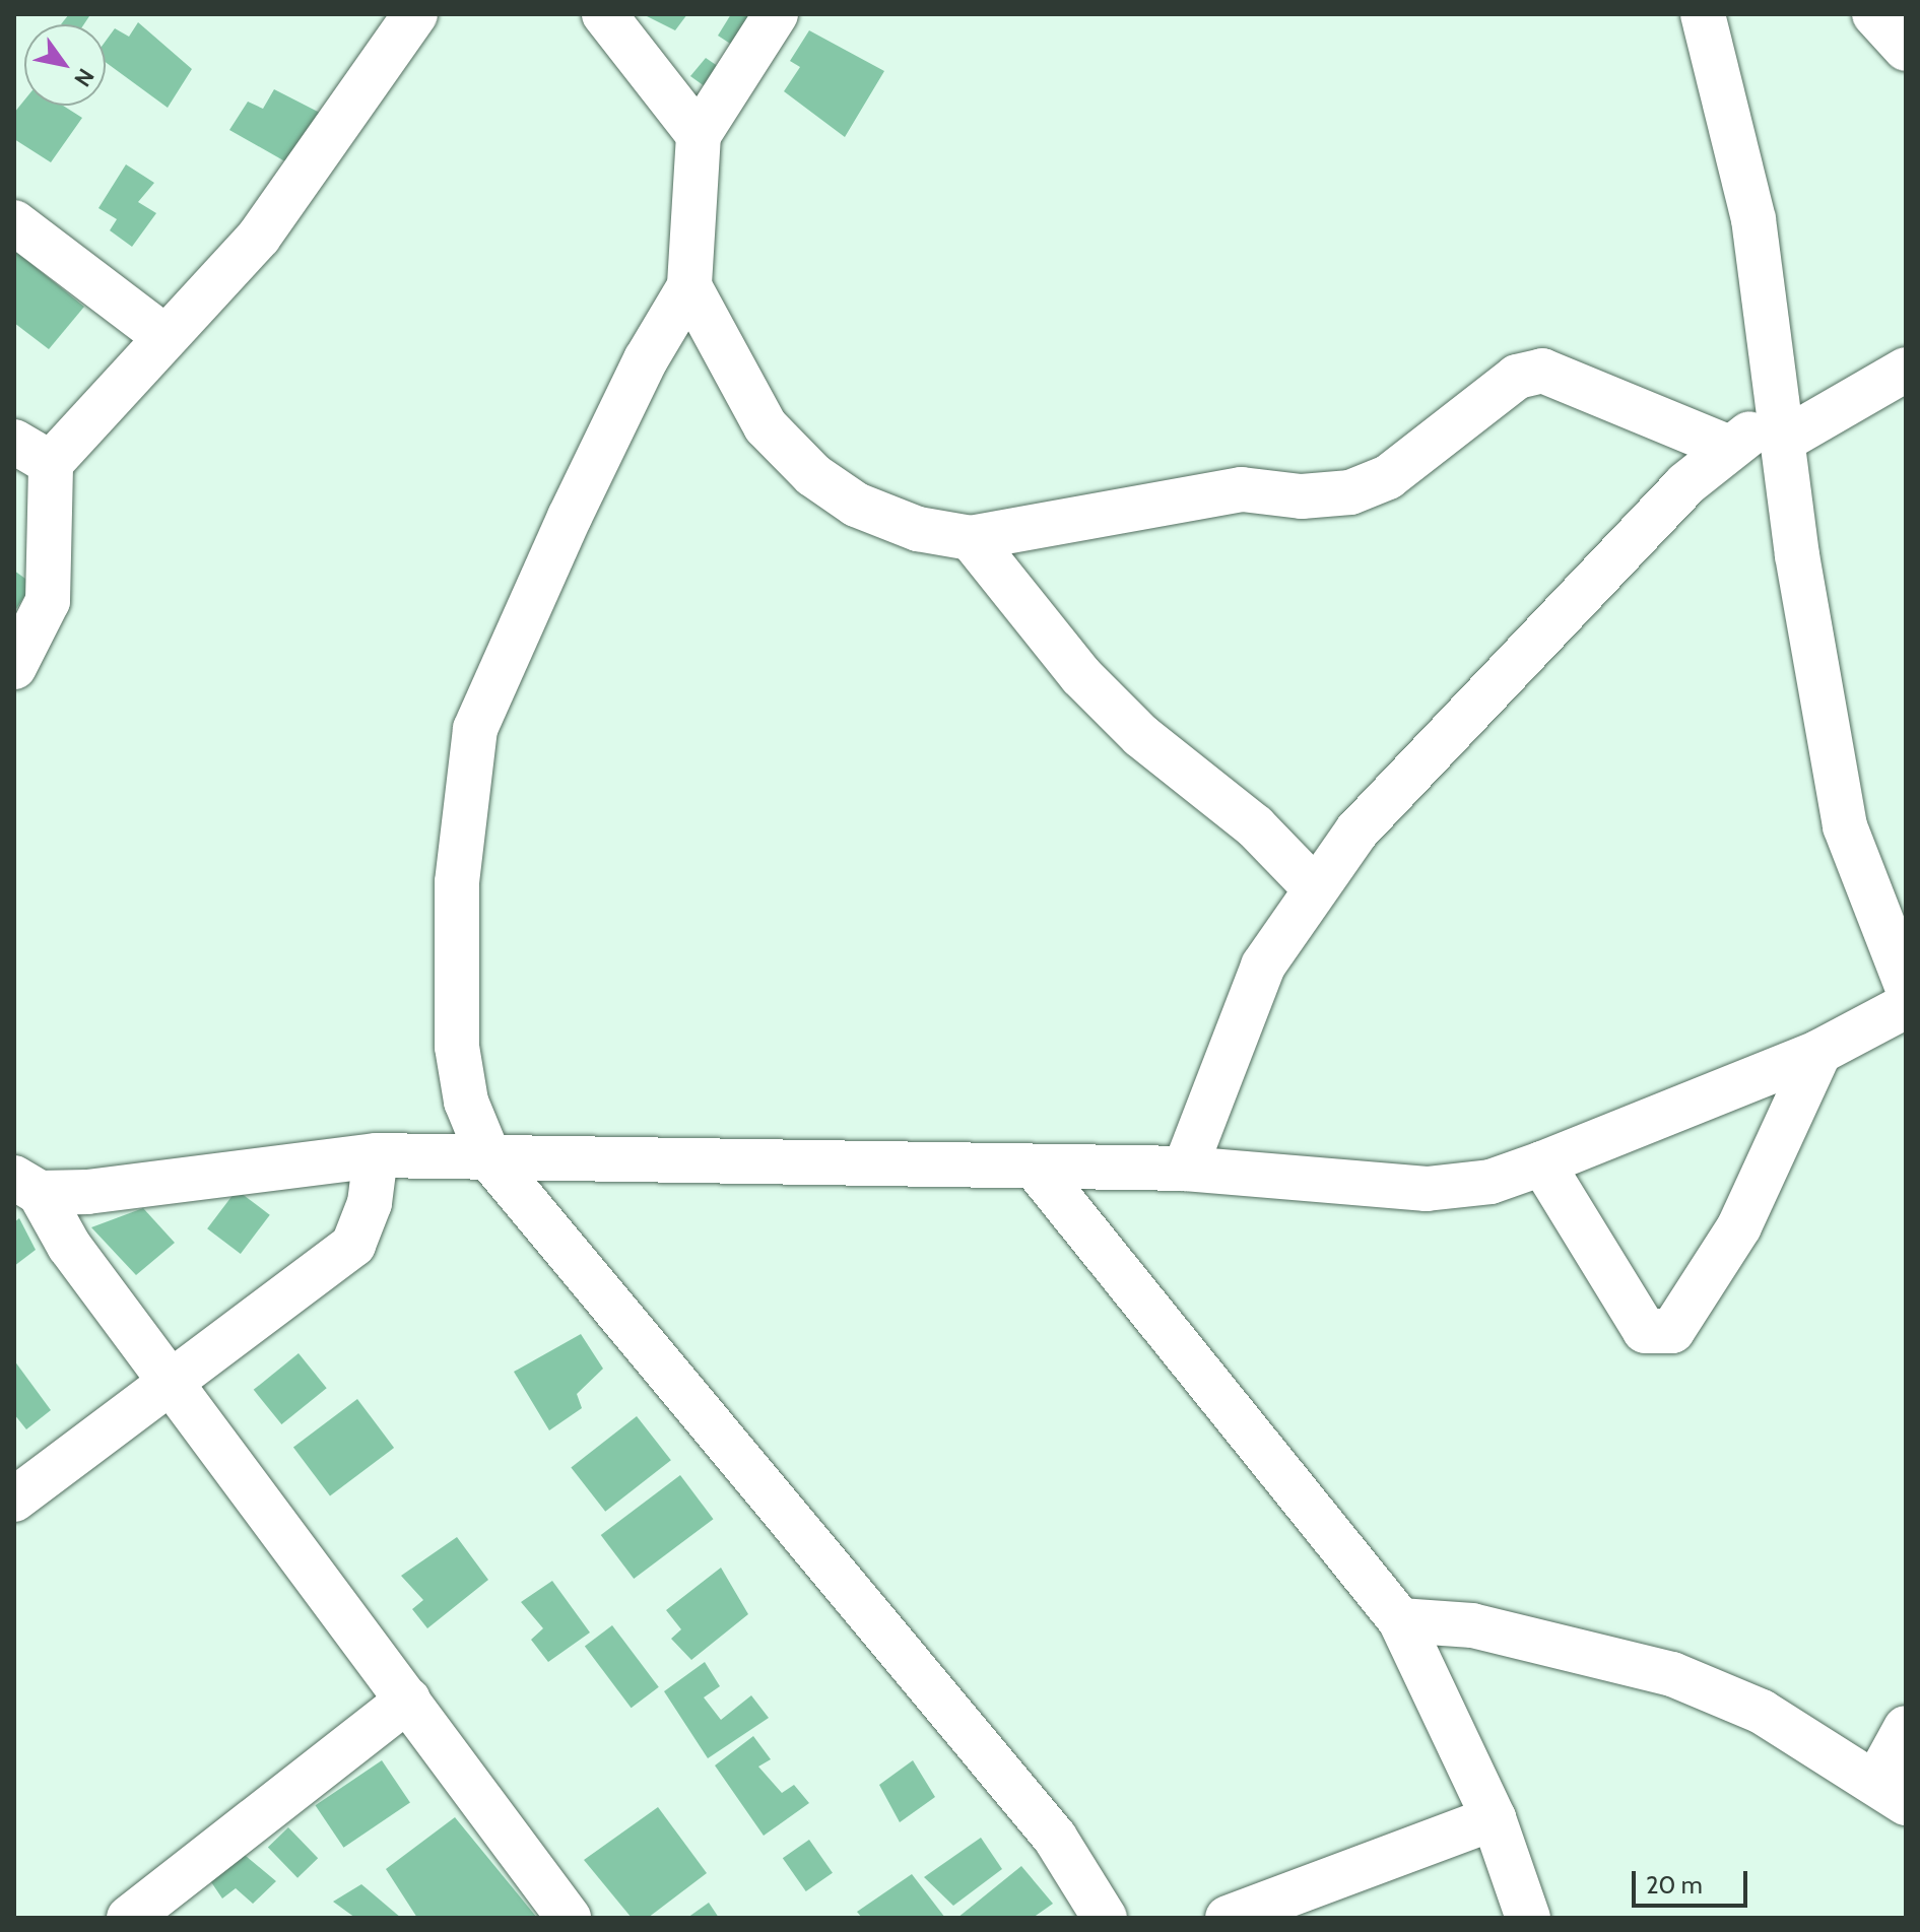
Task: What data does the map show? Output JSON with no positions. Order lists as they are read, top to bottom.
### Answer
{
  "scale_bar": "20 m",
  "north": "bottom right"
}
